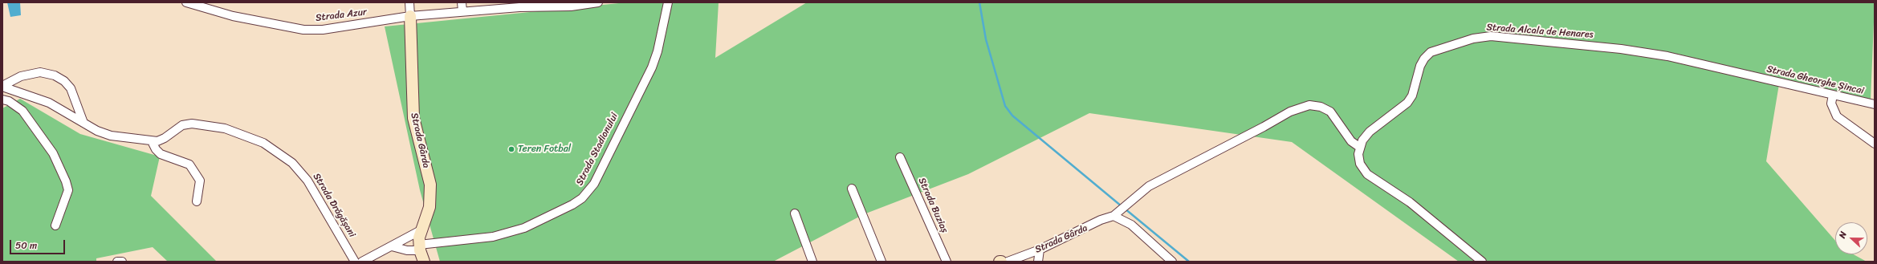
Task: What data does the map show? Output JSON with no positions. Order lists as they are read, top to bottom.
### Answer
{
  "streets": {
    "street": [
      "Strada Azur",
      "Strada Alcala de Henares",
      "Strada Gheorghe Șincai",
      "Strada Gârda",
      "Strada Stadionului",
      "Strada Drăgășani",
      "Strada Buziaș"
    ]
  },
  "crossings": [
    ["Strada Azur", "Strada Gârda"],
    ["Strada Alcala de Henares", "Strada Gheorghe Șincai"],
    ["Strada Alcala de Henares", "Strada Gârda"],
    ["Strada Gârda", "Strada Stadionului"]
  ],
  "places": ["Teren Fotbal"],
  "scale_bar": "50 m",
  "north": "left"
}
